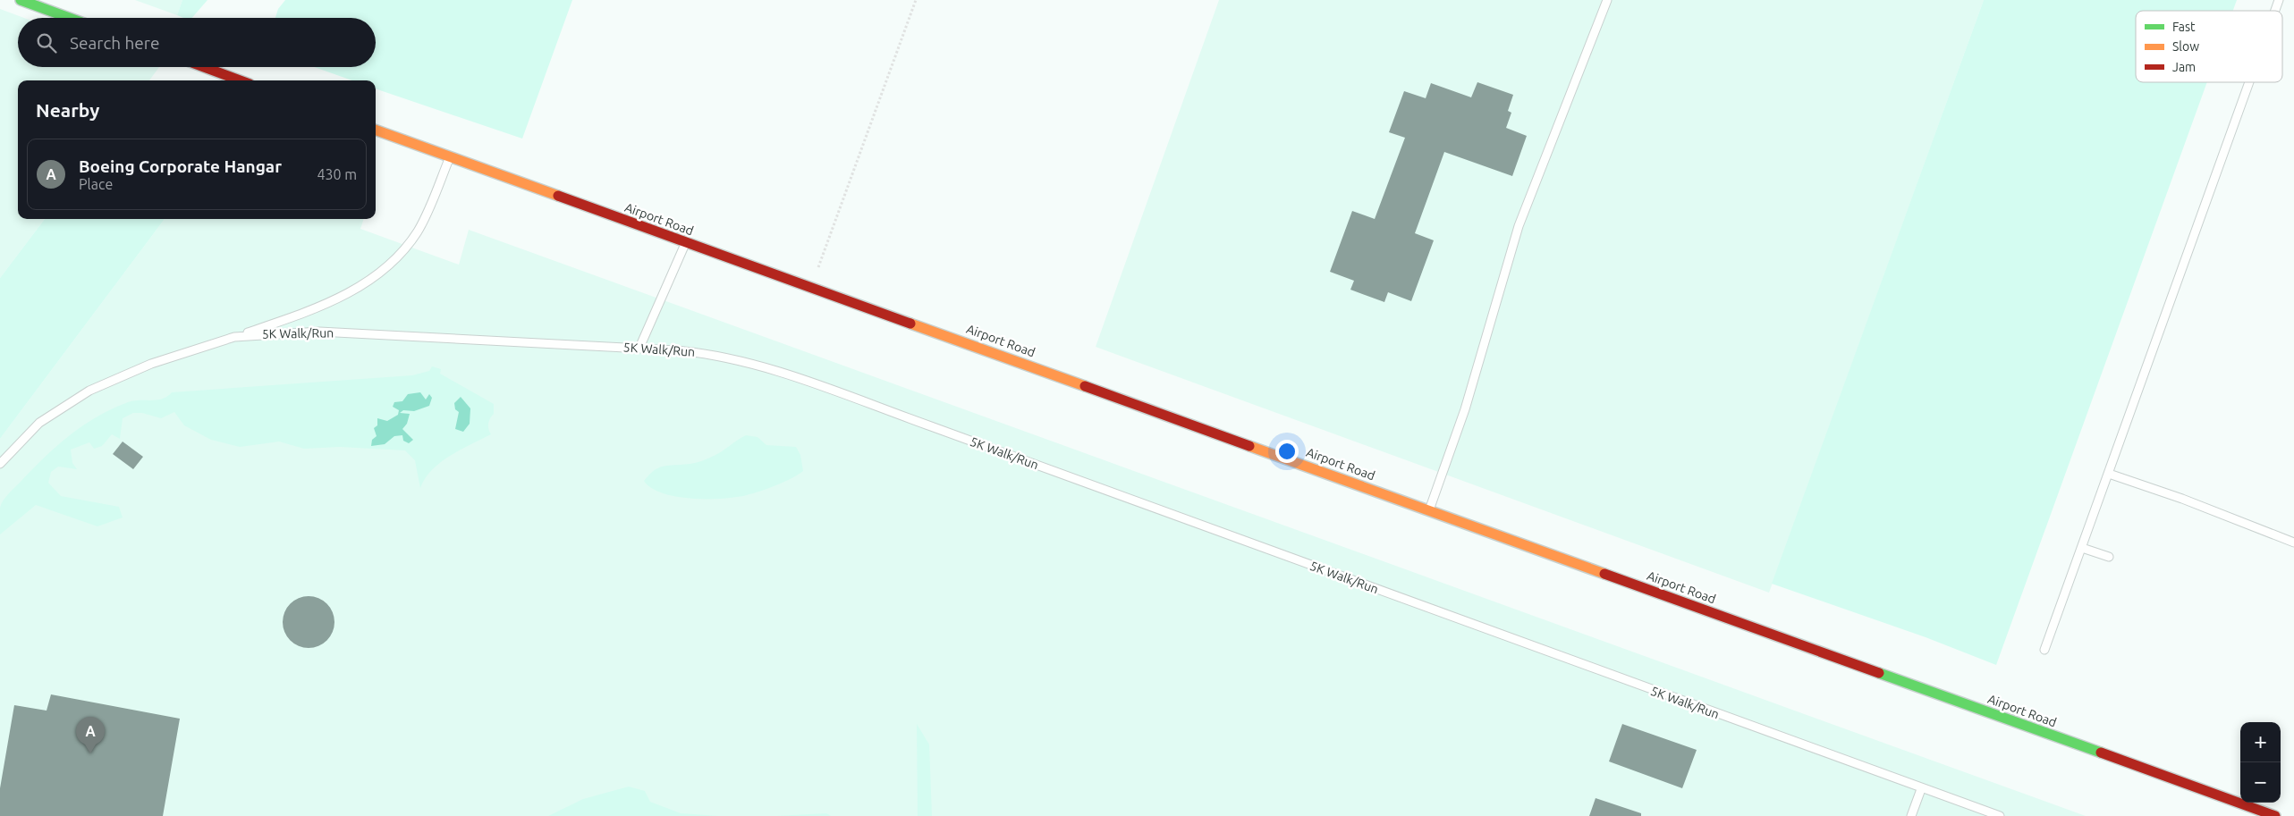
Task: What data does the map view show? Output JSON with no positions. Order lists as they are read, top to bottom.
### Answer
{
  "streets": {
    "main road": ["Airport Road"],
    "lane": ["5K Walk/Run"]
  },
  "legend": ["Fast", "Slow", "Jam"],
  "page": {
    "search": "Search here",
    "heading": "Nearby",
    "list": [
      {
        "mark": "A",
        "name": "Boeing Corporate Hangar",
        "note": "Place",
        "value": "430 m"
      }
    ],
    "pins": "A",
    "map_buttons": ["+", "−"]
  }
}
